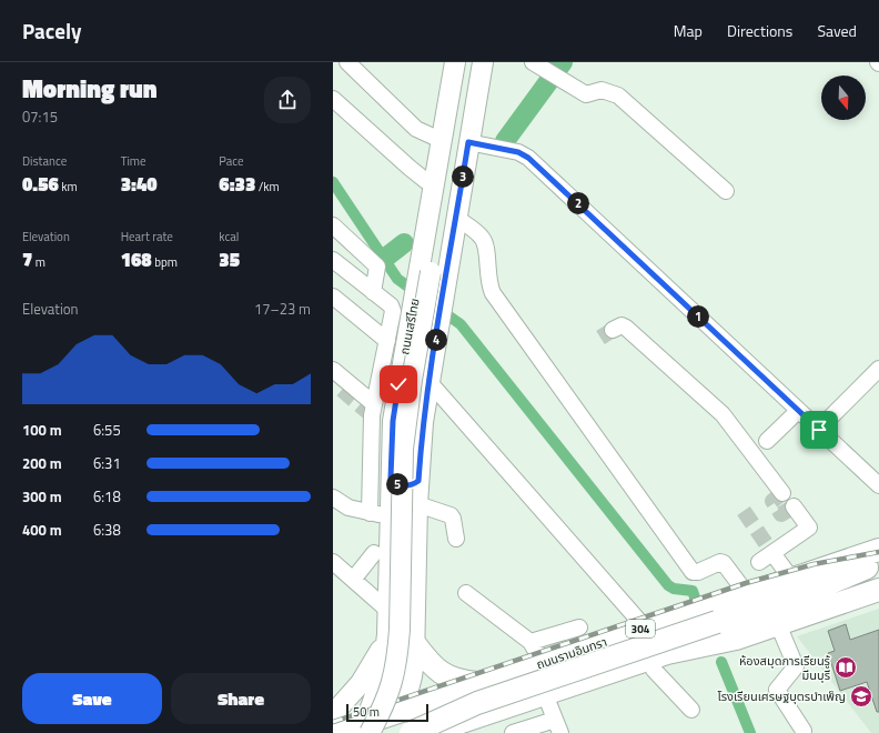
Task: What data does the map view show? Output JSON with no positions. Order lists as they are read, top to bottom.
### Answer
{
  "streets": {
    "highway": ["304", "ถนนรามอินทรา"],
    "main road": ["ถนนเสรีไทย"]
  },
  "crossings": [
    ["ถนนเสรีไทย", "ถนนรามอินทรา"]
  ],
  "places": {
    "library": ["ห้องสมุดการเรียนรู้ มีนบุรี"],
    "school or university": ["โรงเรียนเศรษฐบุตรบำเพ็ญ"]
  },
  "scale_bar": "50 m",
  "north": "bottom",
  "page": {
    "header": "Pacely",
    "nav": ["Map", "Directions", "Saved"],
    "heading": ["Morning run", "07:15"],
    "stats": [
      ["Distance", "0.56 km"],
      ["Time", "3:40"],
      ["Pace", "6:33 /km"],
      ["Elevation", "7 m"],
      ["Heart rate", "168 bpm"],
      ["kcal", "35"]
    ],
    "pins": [
      "3",
      "2",
      "1",
      "4",
      "5"
    ],
    "chart": ["Elevation", "17–23 m"],
    "list": [
      {
        "name": "100 m",
        "note": "6:55"
      },
      {
        "name": "200 m",
        "note": "6:31"
      },
      {
        "name": "300 m",
        "note": "6:18"
      },
      {
        "name": "400 m",
        "note": "6:38"
      }
    ],
    "buttons": ["Save", "Share"],
    "scale": "50 m"
  }
}
